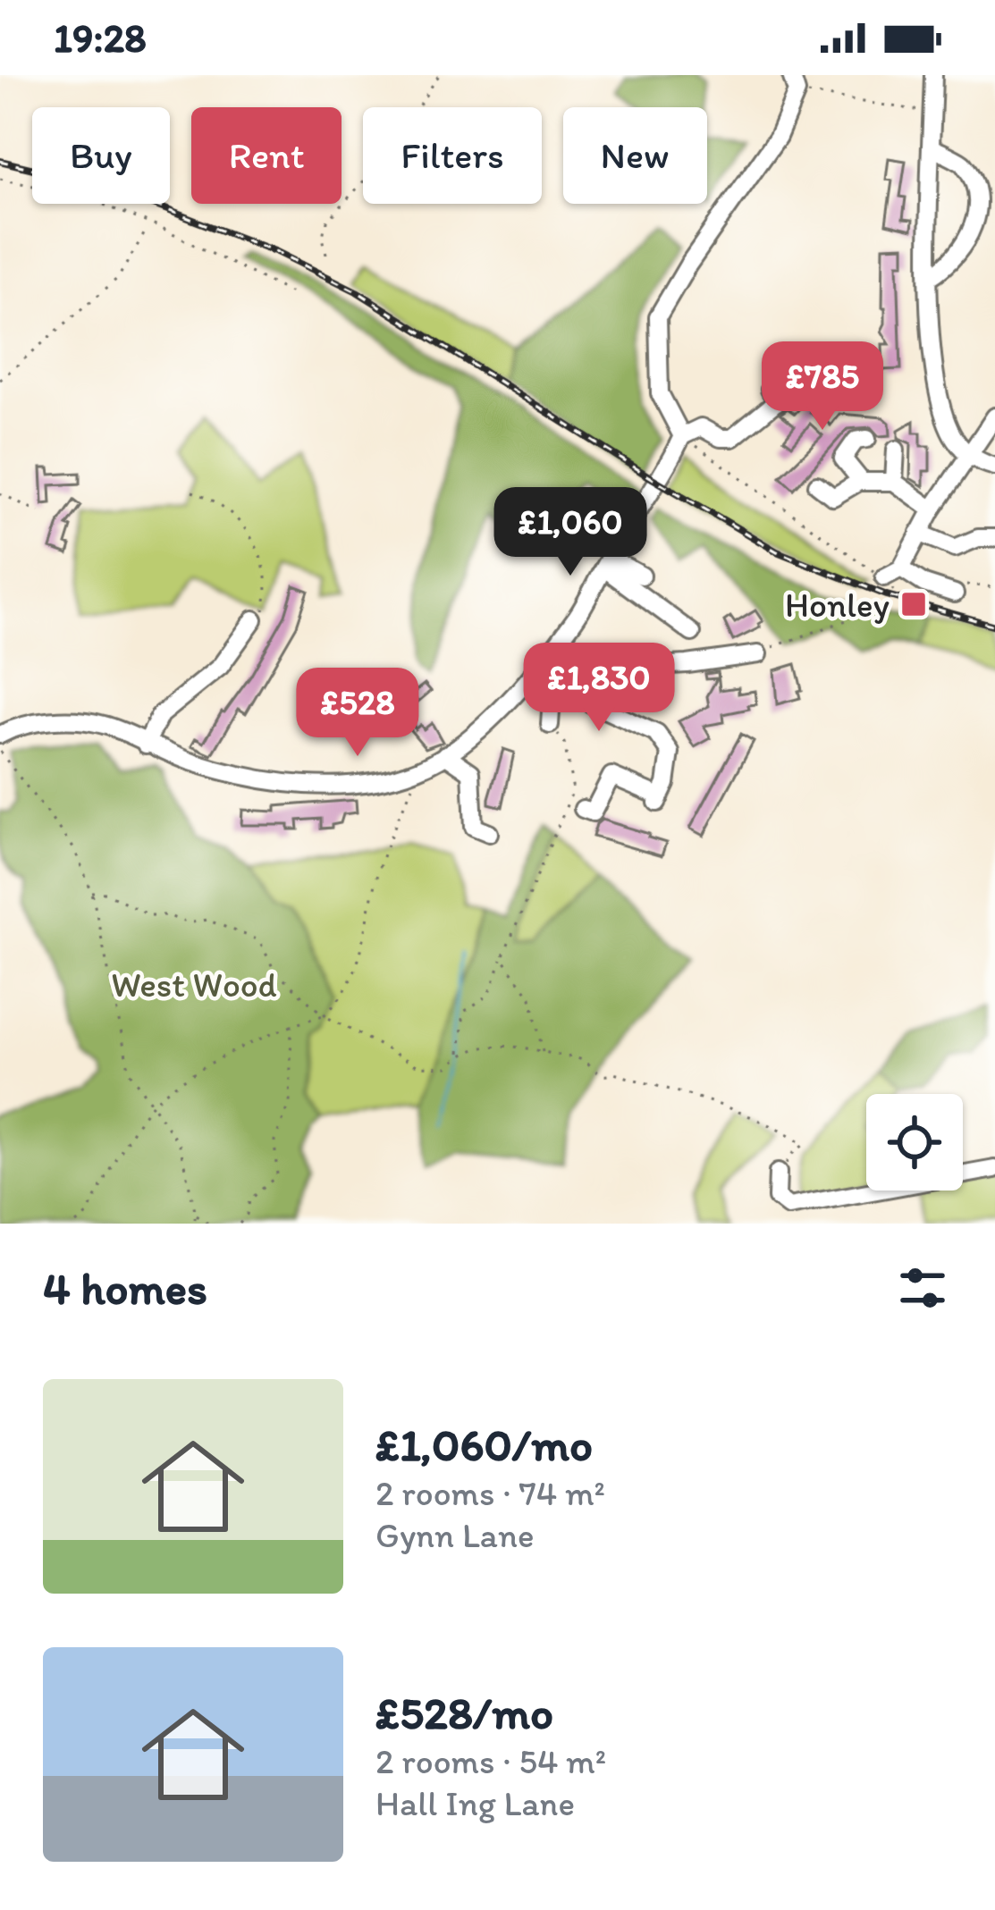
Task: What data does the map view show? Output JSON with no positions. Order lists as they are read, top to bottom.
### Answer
{
  "parks": ["West Wood"],
  "places": {
    "transit": ["Honley"]
  },
  "page": {
    "status": "19:28",
    "chip": [
      "Buy",
      "Rent",
      "Filters",
      "New"
    ],
    "price": [
      "£785",
      "£1,060",
      "£1,830",
      "£528"
    ],
    "heading": "4 homes",
    "list": [
      {
        "name": "£1,060/mo",
        "note": "2 rooms · 74 m² · Gynn Lane"
      },
      {
        "name": "£528/mo",
        "note": "2 rooms · 54 m² · Hall Ing Lane"
      }
    ]
  }
}
